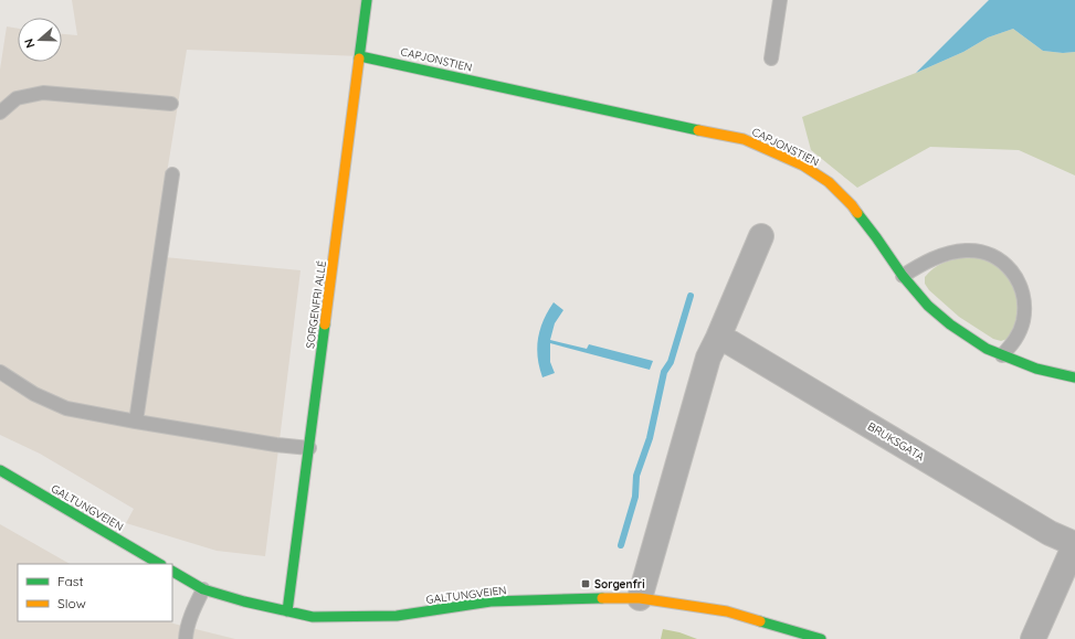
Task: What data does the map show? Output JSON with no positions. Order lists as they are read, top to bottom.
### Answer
{
  "streets": {
    "street": [
      "CAPJONSTIEN",
      "SORGENFRI ALLÉ",
      "BRUKSGATA",
      "GALTUNGVEIEN"
    ]
  },
  "crossings": [
    ["CAPJONSTIEN", "SORGENFRI ALLÉ"],
    ["SORGENFRI ALLÉ", "GALTUNGVEIEN"]
  ],
  "places": {
    "transit": ["Sorgenfri"]
  },
  "legend": ["Fast", "Slow"],
  "north": "left"
}
